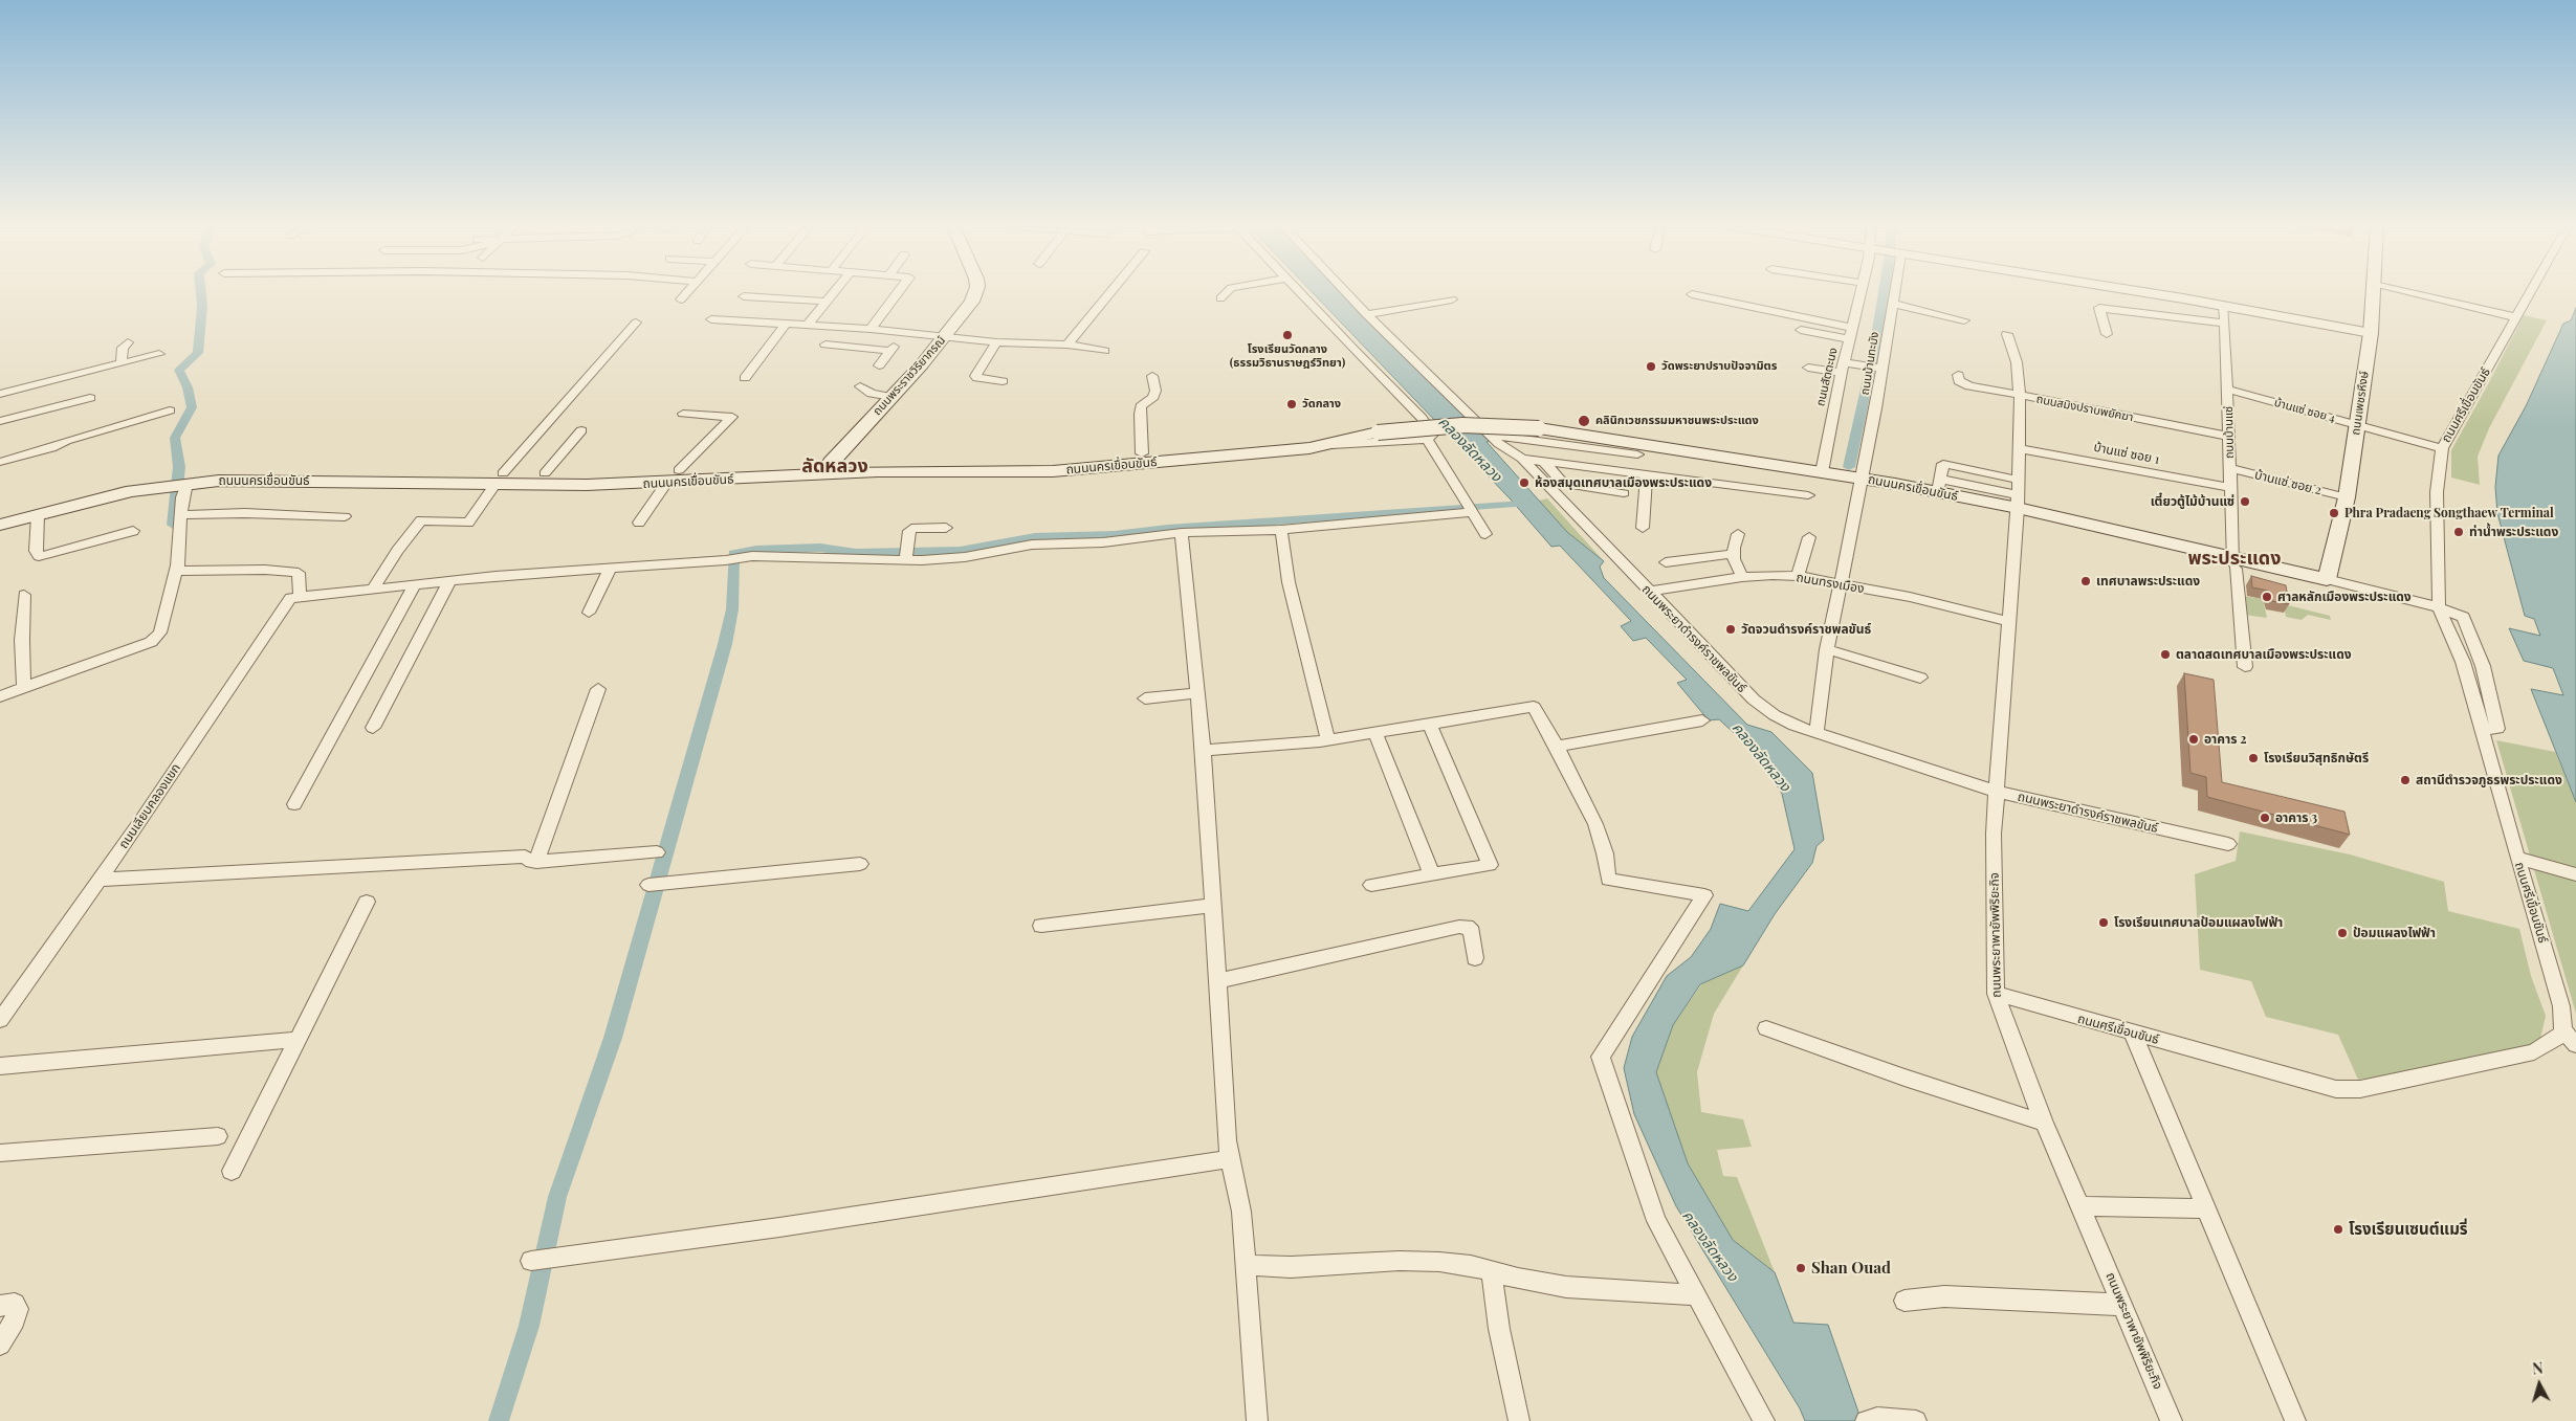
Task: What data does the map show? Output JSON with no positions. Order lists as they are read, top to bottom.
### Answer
{
  "streets": {
    "main road": ["ถนนพระราชวิริยาภรณ์", "ถนนเพชรหึงษ์", "ถนนนครเขื่อนขันธ์"],
    "street": [
      "ถนนบ้านทะมัง",
      "ถนนสัตตะนง",
      "ถนนศรีเขื่อนขันธ์",
      "ถนนสมิงปราบพยัคฆา",
      "บ้านแซ่ ซอย 4",
      "ถนนบ้านแซ่",
      "บ้านแซ่ ซอย 1",
      "บ้านแซ่ ซอย 2",
      "ถนนทรงเมือง",
      "ถนนพระยาดำรงค์ราชพลขันธ์",
      "ถนนเลียบคลองแขก",
      "ถนนพระยาพายัพพิริยะกิจ"
    ]
  },
  "crossings": [
    ["ถนนบ้านทะมัง", "ถนนนครเขื่อนขันธ์"],
    ["ถนนบ้านทะมัง", "ถนนทรงเมือง"],
    ["ถนนบ้านทะมัง", "ถนนพระยาดำรงค์ราชพลขันธ์"],
    ["ถนนพระราชวิริยาภรณ์", "ถนนนครเขื่อนขันธ์"],
    ["ถนนสัตตะนง", "ถนนนครเขื่อนขันธ์"],
    ["ถนนเพชรหึงษ์", "บ้านแซ่ ซอย 4"],
    ["ถนนเพชรหึงษ์", "ถนนนครเขื่อนขันธ์"],
    ["ถนนเพชรหึงษ์", "บ้านแซ่ ซอย 2"],
    ["ถนนศรีเขื่อนขันธ์", "บ้านแซ่ ซอย 4"],
    ["ถนนศรีเขื่อนขันธ์", "ถนนนครเขื่อนขันธ์"],
    ["ถนนศรีเขื่อนขันธ์", "ถนนพระยาพายัพพิริยะกิจ"],
    ["ถนนสมิงปราบพยัคฆา", "ถนนบ้านแซ่"],
    ["ถนนสมิงปราบพยัคฆา", "บ้านแซ่ ซอย 1"],
    ["ถนนสมิงปราบพยัคฆา", "ถนนนครเขื่อนขันธ์"],
    ["ถนนสมิงปราบพยัคฆา", "ถนนพระยาพายัพพิริยะกิจ"],
    ["บ้านแซ่ ซอย 4", "ถนนบ้านแซ่"],
    ["ถนนบ้านแซ่", "บ้านแซ่ ซอย 1"],
    ["ถนนบ้านแซ่", "ถนนนครเขื่อนขันธ์"],
    ["ถนนบ้านแซ่", "บ้านแซ่ ซอย 2"],
    ["ถนนนครเขื่อนขันธ์", "ถนนพระยาพายัพพิริยะกิจ"],
    ["ถนนทรงเมือง", "ถนนพระยาดำรงค์ราชพลขันธ์"],
    ["ถนนทรงเมือง", "ถนนพระยาพายัพพิริยะกิจ"],
    ["ถนนพระยาดำรงค์ราชพลขันธ์", "ถนนพระยาพายัพพิริยะกิจ"]
  ],
  "districts": ["ลัดหลวง", "พระประแดง"],
  "water": ["คลองลัดหลวง"],
  "places": [
    "โรงเรียนวัดกลาง (ธรรมวิธานราษฎร์วิทยา)",
    "วัดพระยาปราบปัจจามิตร",
    "วัดกลาง",
    "คลินิกเวชกรรมมหาชนพระประแดง",
    "ห้องสมุดเทศบาลเมืองพระประแดง",
    "เตี๋ยวตู้ไม้บ้านแซ่",
    "Phra Pradaeng Songthaew Terminal",
    "ท่าน้ำพระประแดง",
    "เทศบาลพระประแดง",
    "ศาลหลักเมืองพระประแดง",
    "วัดจวนดำรงค์ราชพลขันธ์",
    "ตลาดสดเทศบาลเมืองพระประแดง",
    "อาคาร 2",
    "โรงเรียนวิสุทธิกษัตรี",
    "สถานีตำรวจภูธรพระประแดง",
    "อาคาร 3",
    "โรงเรียนเทศบาลป้อมแผลงไฟฟ้า",
    "ป้อมแผลงไฟฟ้า",
    "โรงเรียนเซนต์แมรี่",
    "Shan Ouad"
  ],
  "north": "top"
}
